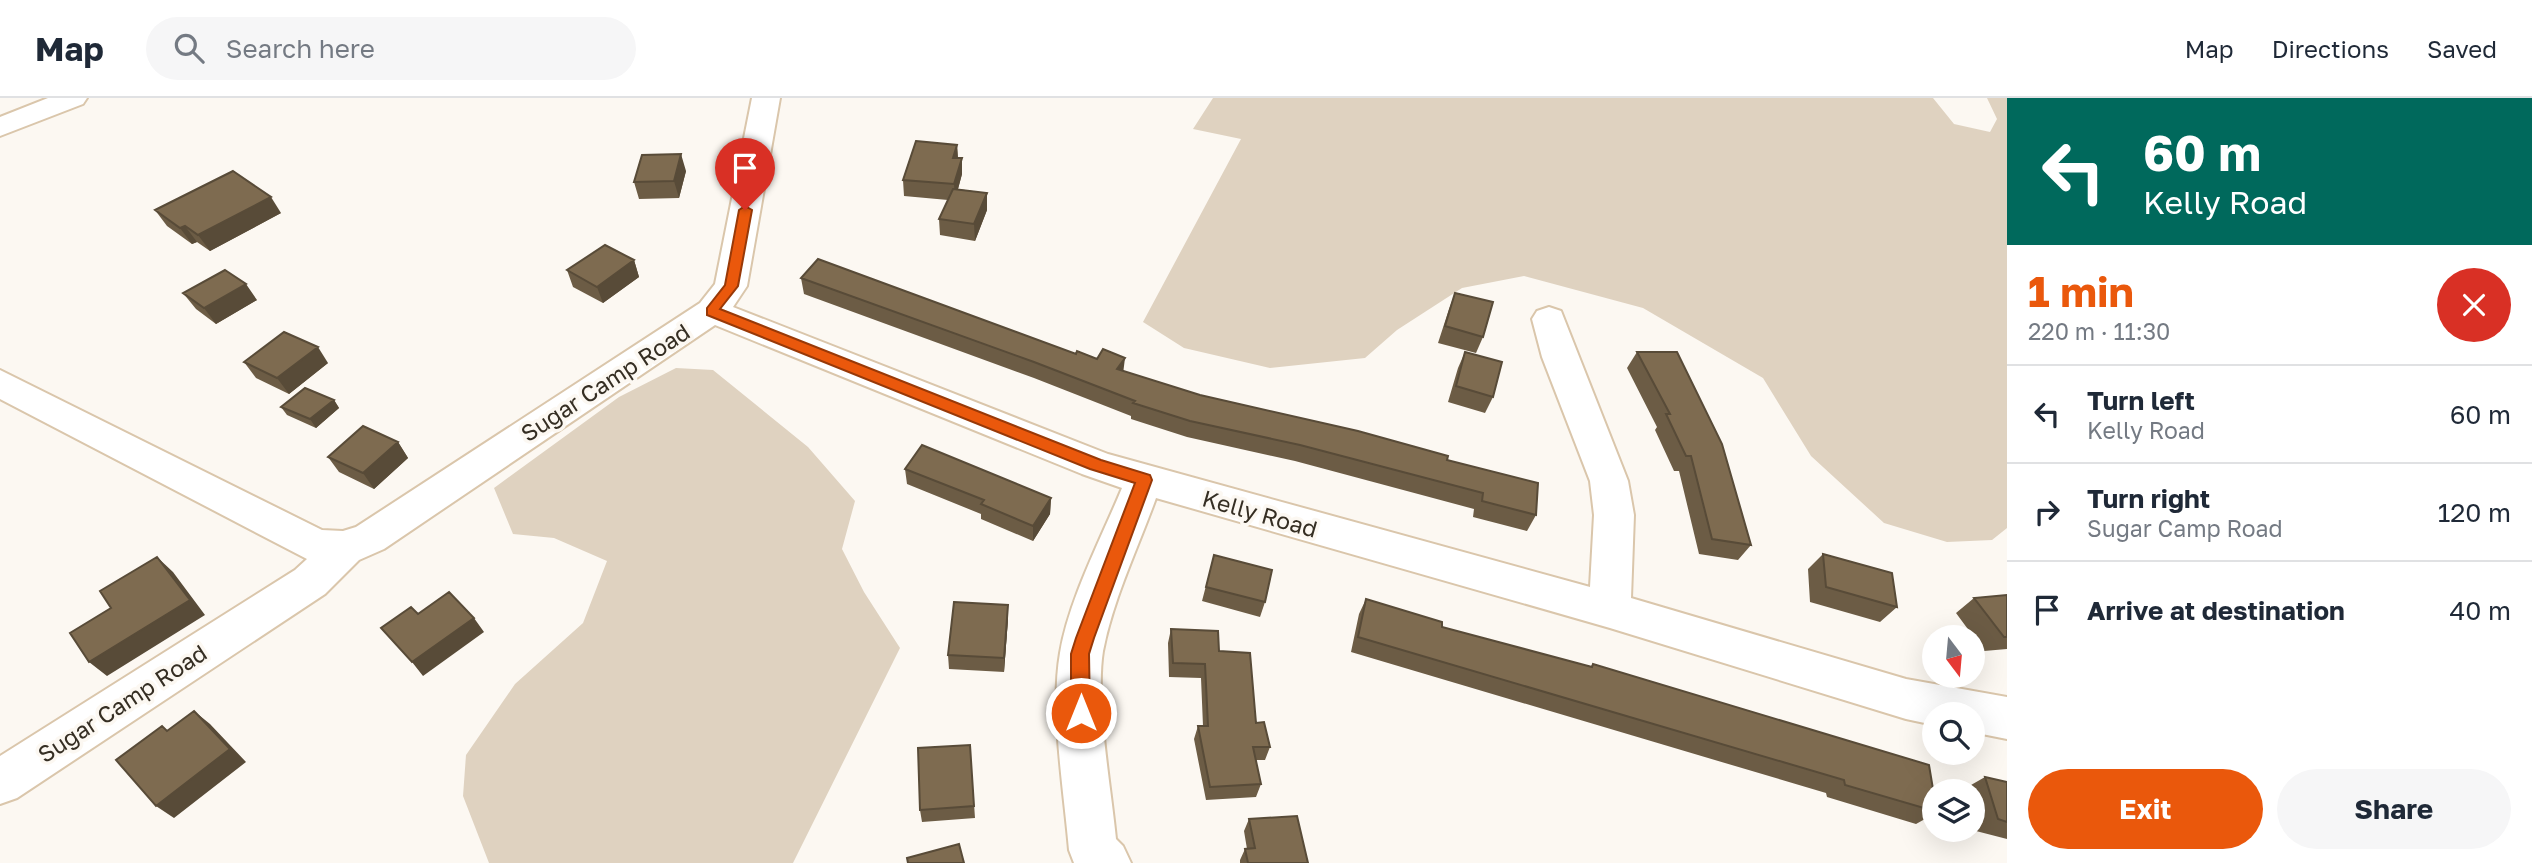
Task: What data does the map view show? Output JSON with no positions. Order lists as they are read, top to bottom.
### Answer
{
  "streets": {
    "street": ["Sugar Camp Road", "Kelly Road"]
  },
  "crossings": [
    ["Sugar Camp Road", "Kelly Road"]
  ],
  "north": "bottom",
  "page": {
    "header": "Map",
    "search": "Search here",
    "nav": ["Map", "Directions", "Saved"],
    "turn": ["60 m", "Kelly Road"],
    "heading": ["1 min", "220 m · 11:30"],
    "list": [
      {
        "name": "Turn left",
        "note": "Kelly Road",
        "value": "60 m"
      },
      {
        "name": "Turn right",
        "note": "Sugar Camp Road",
        "value": "120 m"
      },
      {
        "name": "Arrive at destination",
        "value": "40 m"
      }
    ],
    "buttons": ["Exit", "Share"]
  }
}
